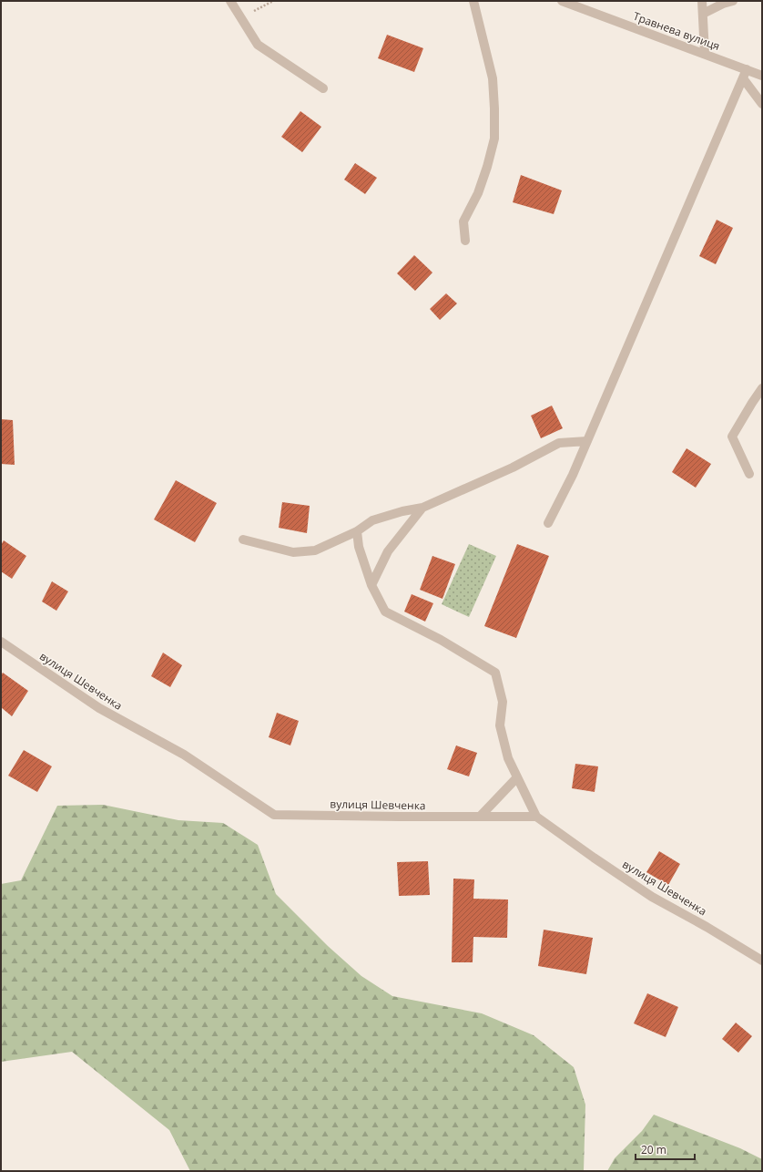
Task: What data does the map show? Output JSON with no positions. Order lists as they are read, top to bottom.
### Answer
{
  "streets": {
    "street": ["Травнева вулиця", "вулиця Шевченка"]
  },
  "scale_bar": "20 m"
}
